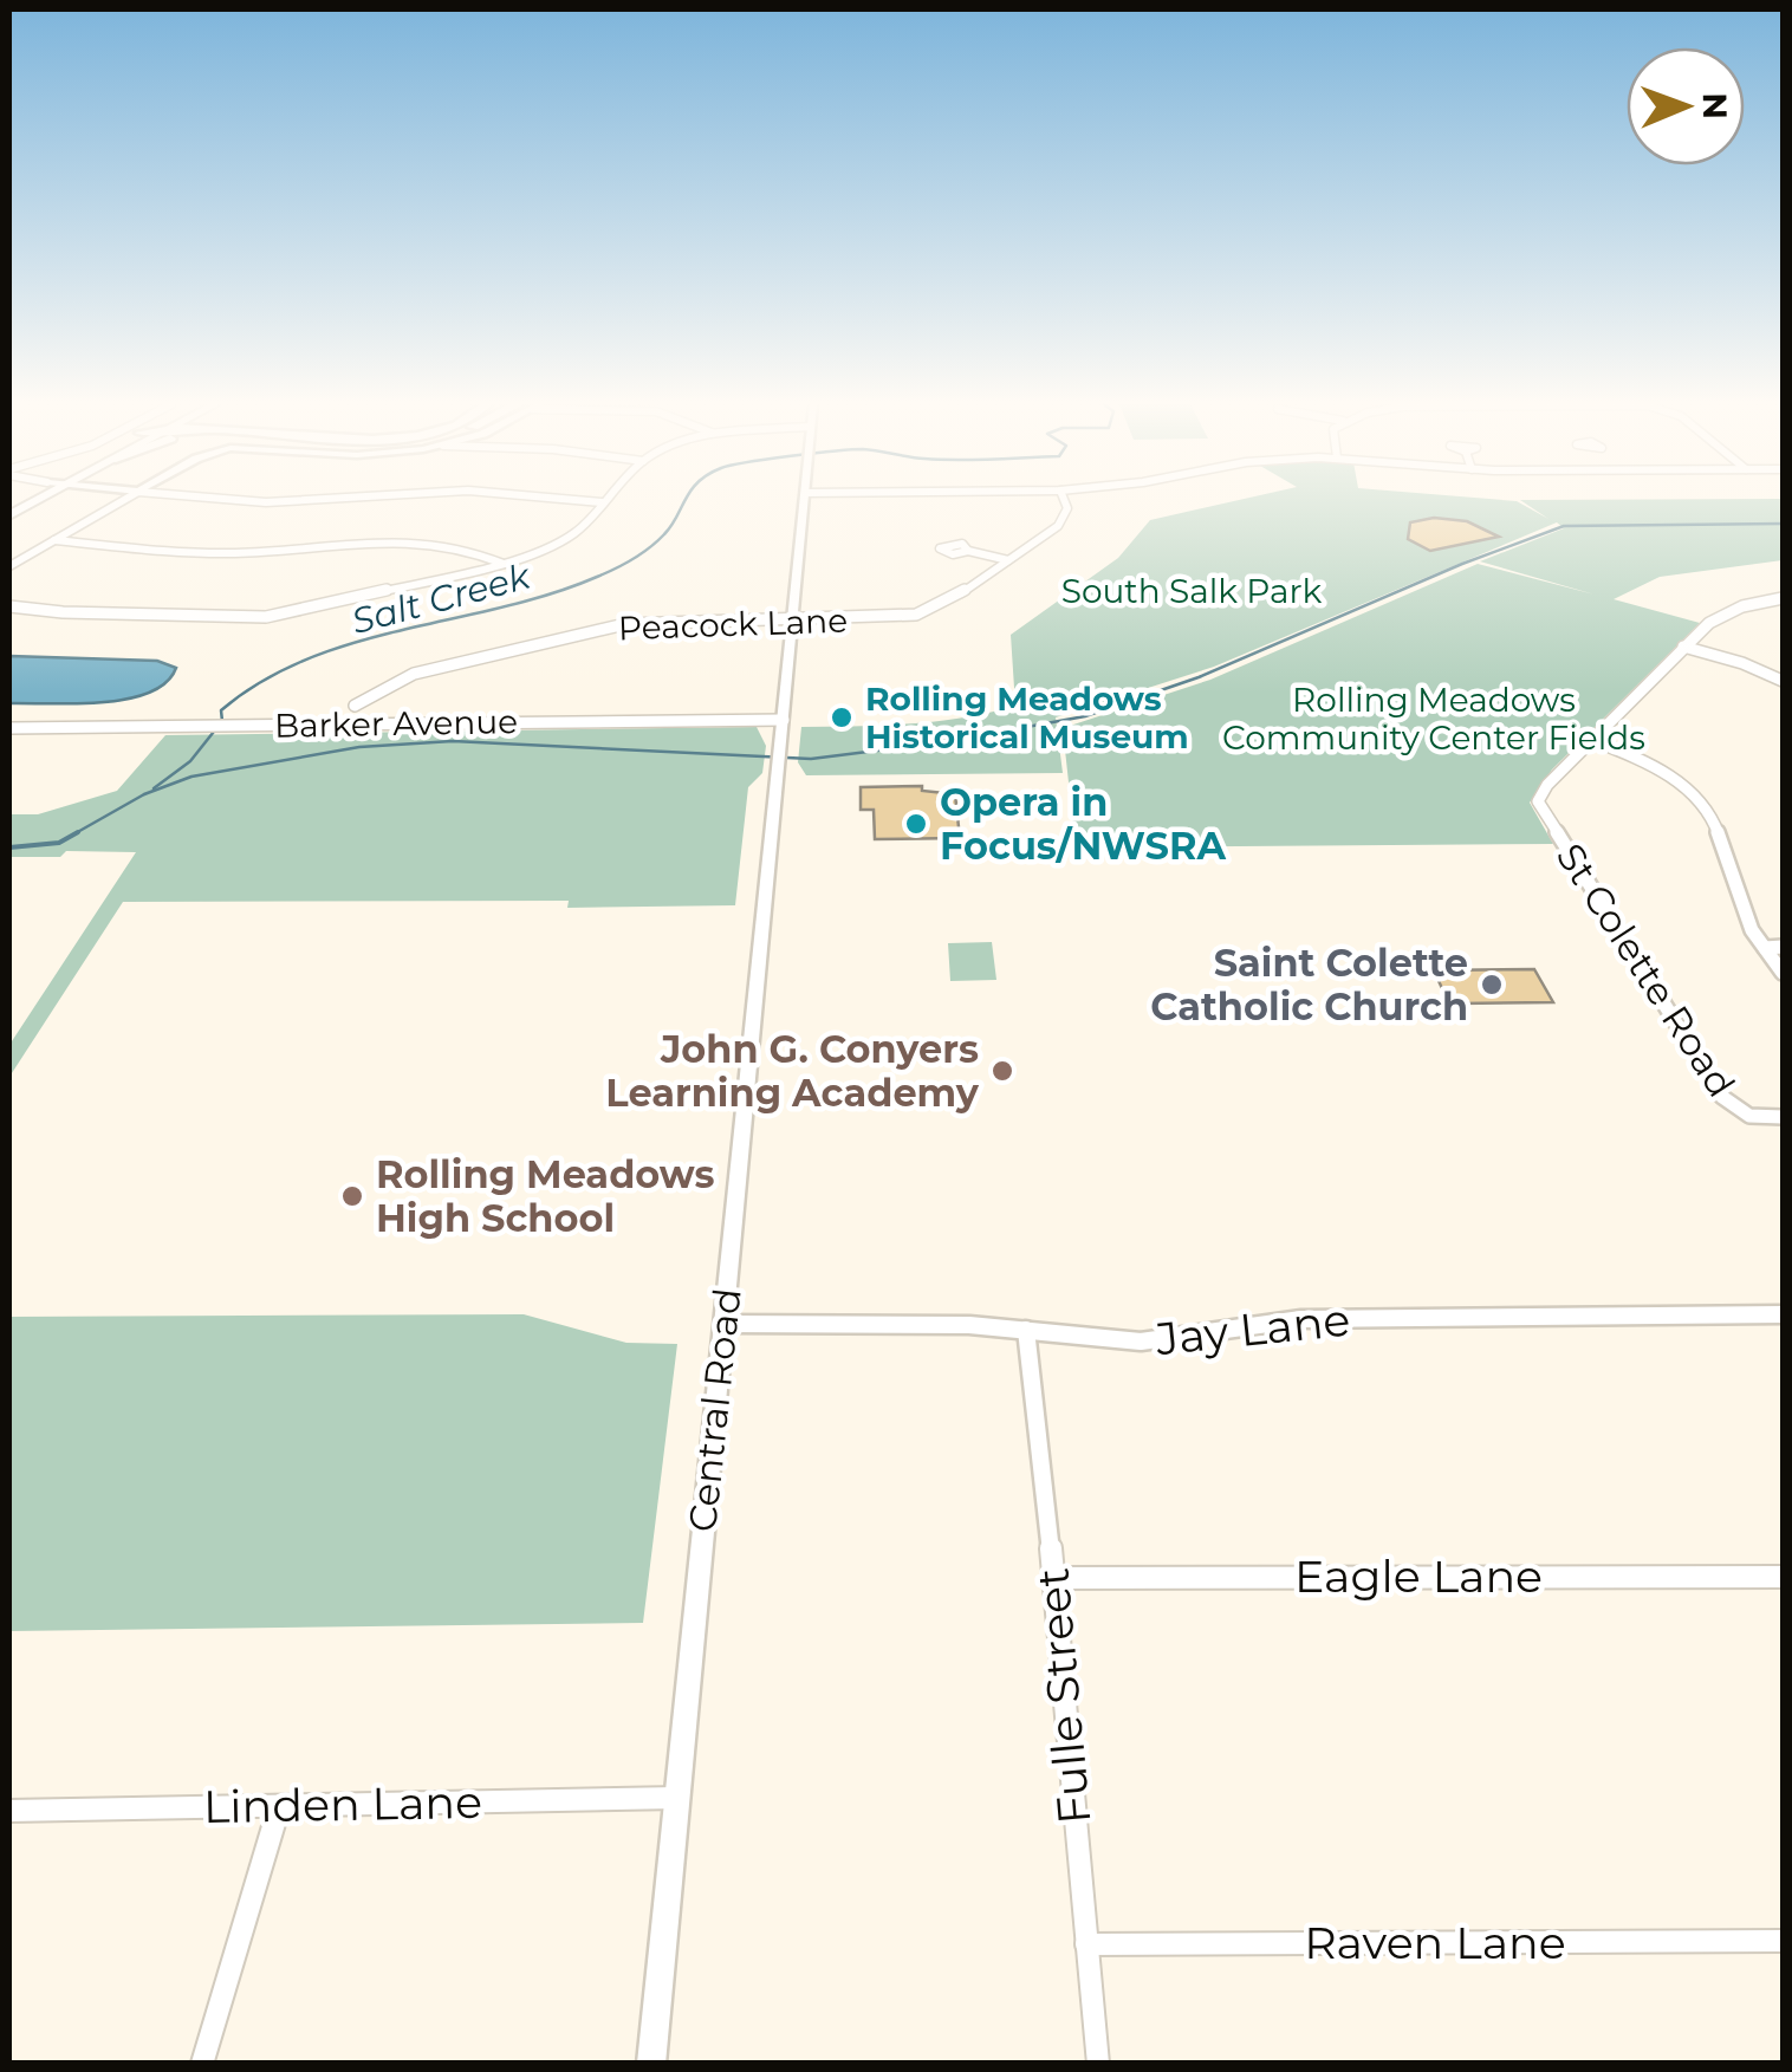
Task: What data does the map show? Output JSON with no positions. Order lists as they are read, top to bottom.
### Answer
{
  "streets": {
    "street": [
      "Peacock Lane",
      "Barker Avenue",
      "St Colette Road",
      "Jay Lane",
      "Central Road",
      "Eagle Lane",
      "Fulle Street",
      "Linden Lane",
      "Raven Lane"
    ]
  },
  "crossings": [
    ["Peacock Lane", "Central Road"],
    ["Barker Avenue", "Central Road"],
    ["Jay Lane", "Central Road"],
    ["Jay Lane", "Fulle Street"],
    ["Central Road", "Linden Lane"],
    ["Eagle Lane", "Fulle Street"],
    ["Fulle Street", "Raven Lane"]
  ],
  "water": ["Salt Creek"],
  "parks": ["South Salk Park", "Rolling Meadows Community Center Fields"],
  "places": [
    "Rolling Meadows Historical Museum",
    "Opera in Focus/NWSRA",
    "Saint Colette Catholic Church",
    "John G. Conyers Learning Academy",
    "Rolling Meadows High School"
  ],
  "north": "right"
}
